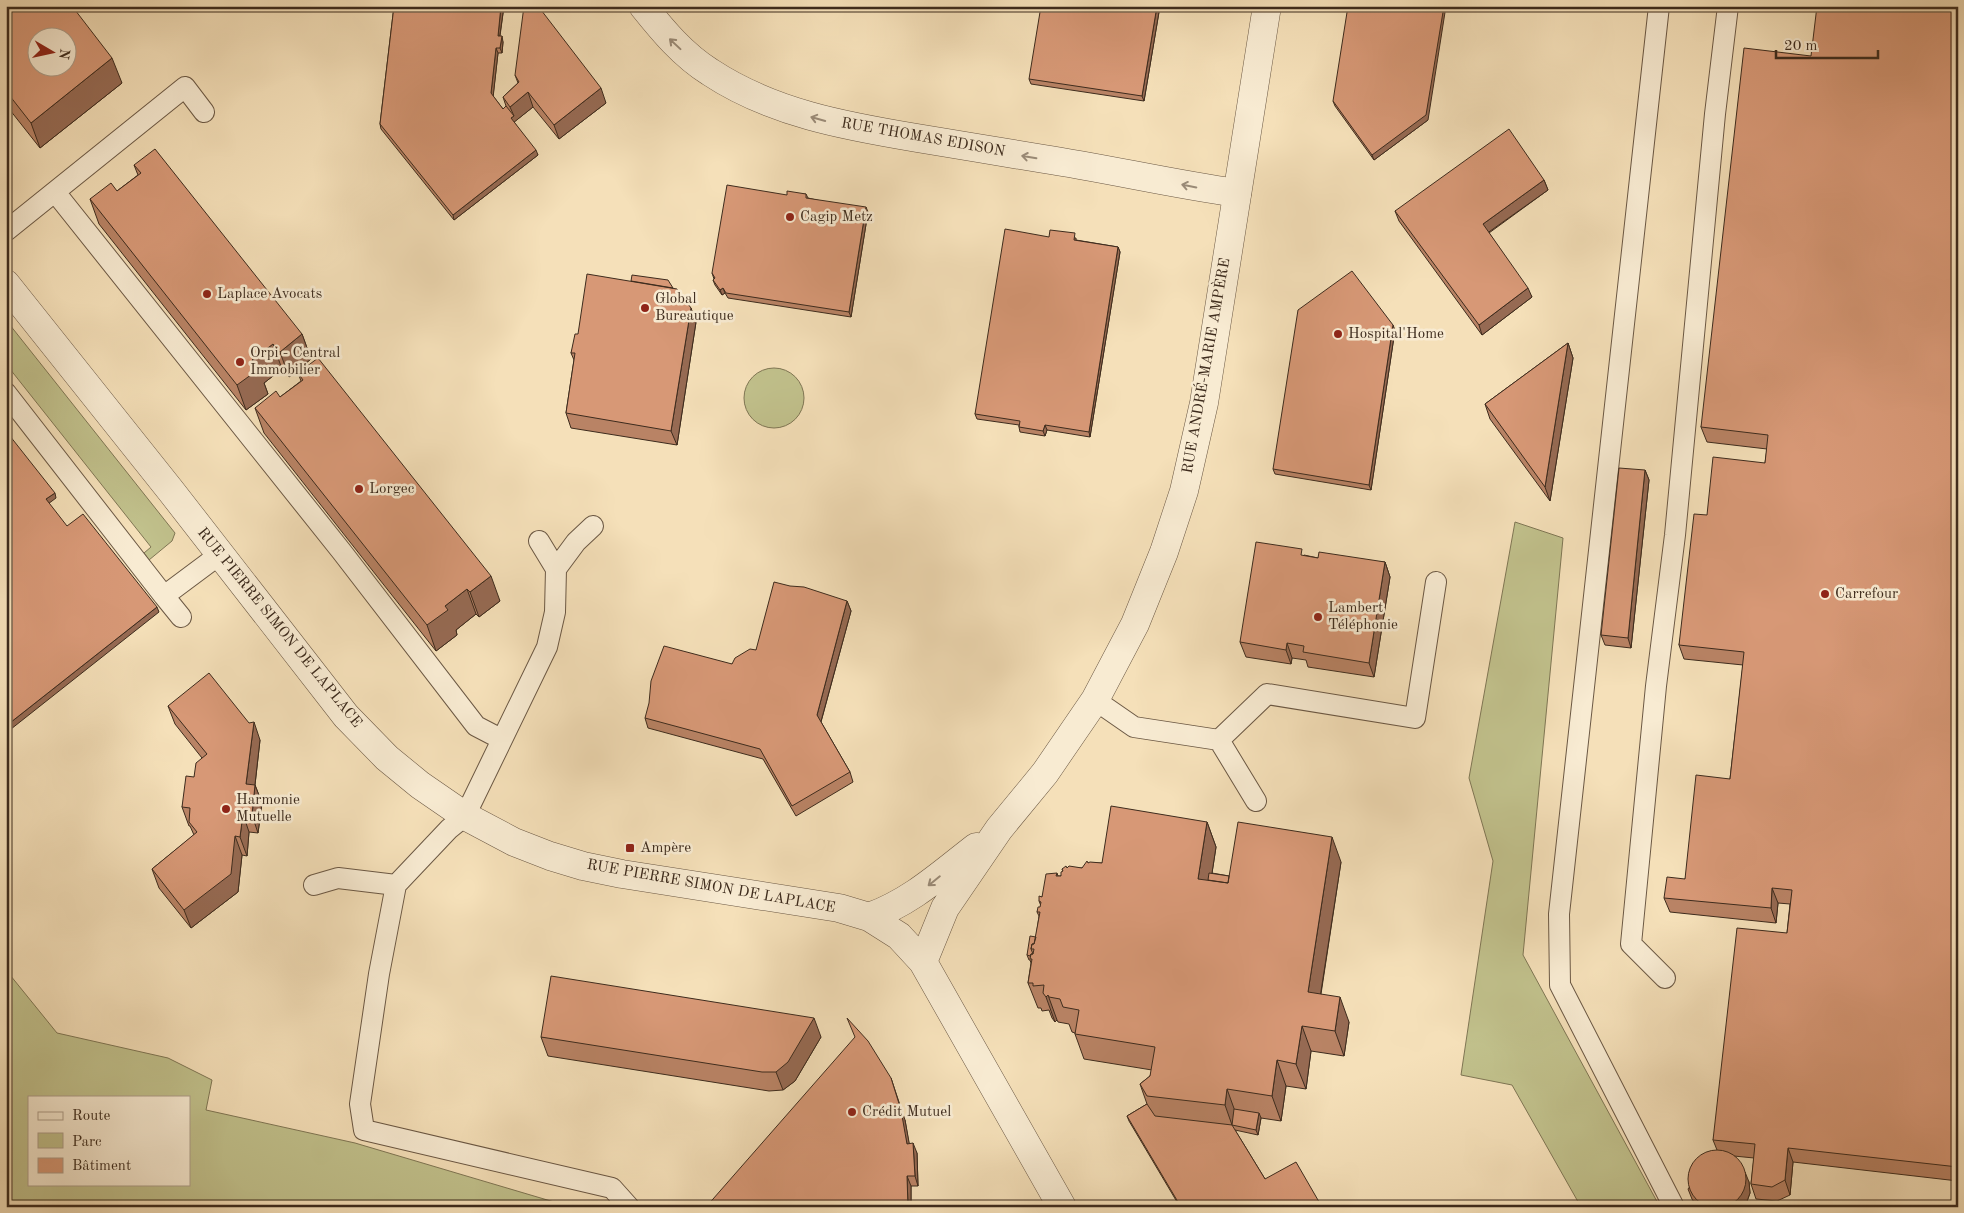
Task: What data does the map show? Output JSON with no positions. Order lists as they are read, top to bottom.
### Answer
{
  "streets": {
    "street": ["RUE THOMAS EDISON", "RUE ANDRÉ-MARIE AMPÈRE", "RUE PIERRE SIMON DE LAPLACE"]
  },
  "crossings": [
    ["RUE THOMAS EDISON", "RUE ANDRÉ-MARIE AMPÈRE"],
    ["RUE ANDRÉ-MARIE AMPÈRE", "RUE PIERRE SIMON DE LAPLACE"]
  ],
  "one_way": ["RUE THOMAS EDISON"],
  "places": {
    "other": [
      "Cagip Metz",
      "Laplace Avocats",
      "Global Bureautique",
      "Hospital'Home",
      "Orpi - Central Immobilier",
      "Lorgec",
      "Carrefour",
      "Lambert Téléphonie",
      "Harmonie Mutuelle",
      "Crédit Mutuel"
    ],
    "transit": ["Ampère"]
  },
  "legend": ["Route", "Parc", "Bâtiment"],
  "scale_bar": "20 m",
  "north": "right"
}
